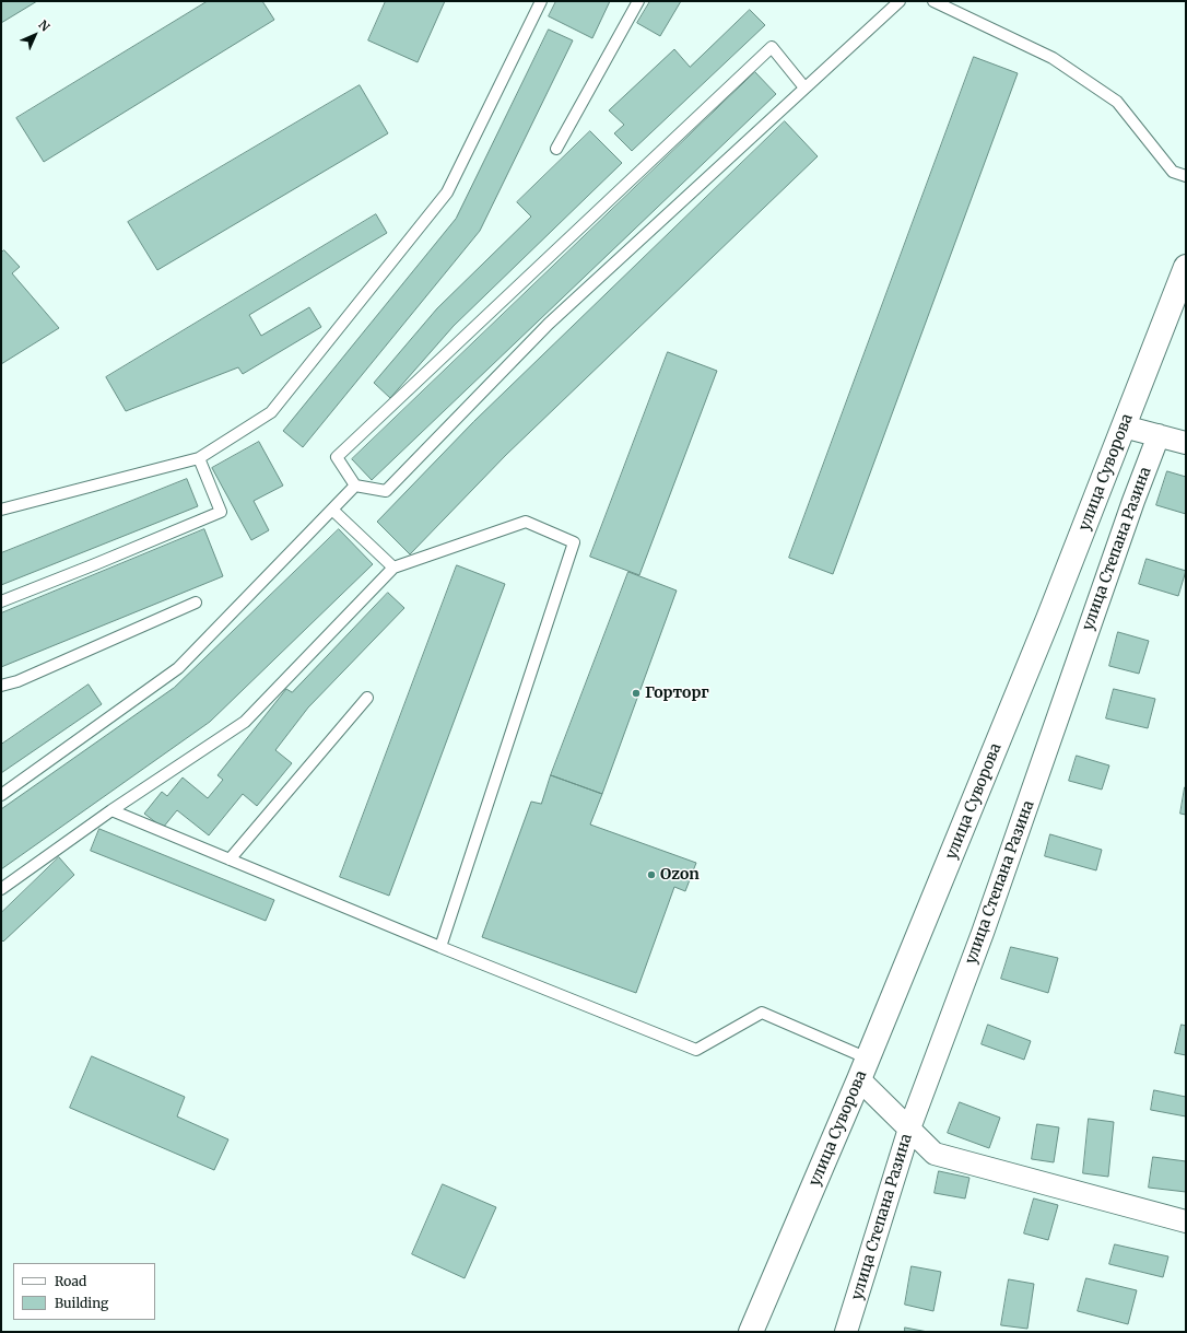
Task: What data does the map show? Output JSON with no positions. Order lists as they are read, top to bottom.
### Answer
{
  "streets": {
    "main road": ["улица Суворова"],
    "street": ["улица Степана Разина"]
  },
  "places": ["Горторг", "Ozon"],
  "legend": ["Road", "Building"],
  "north": "top right"
}
